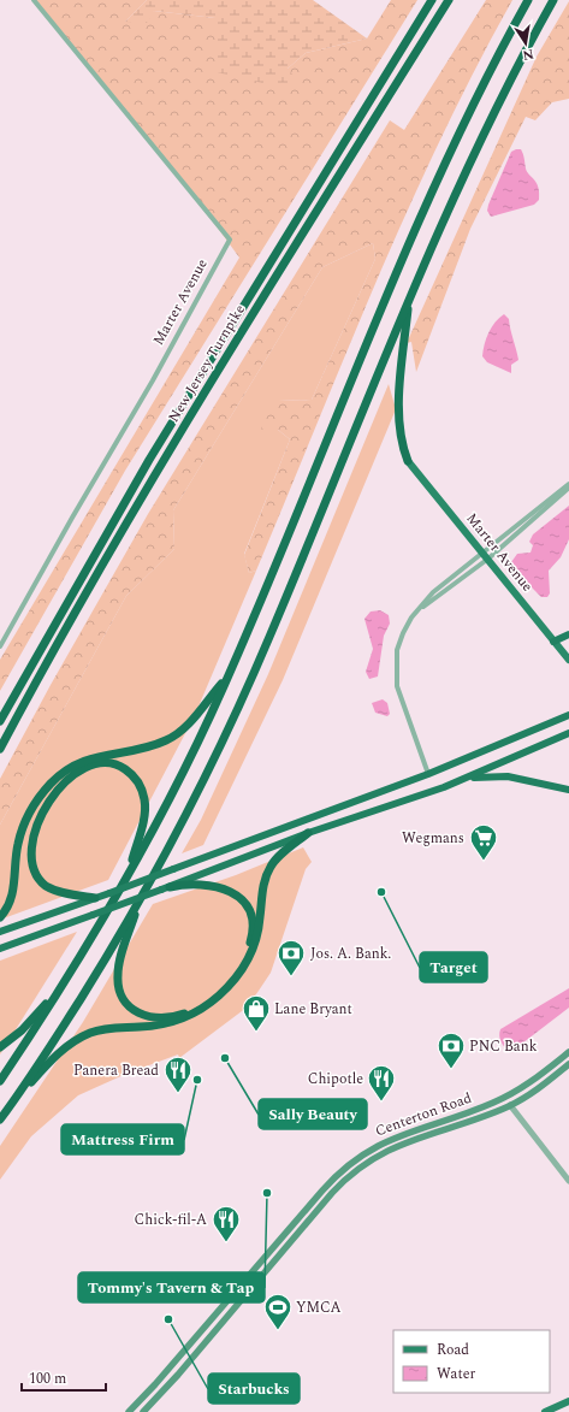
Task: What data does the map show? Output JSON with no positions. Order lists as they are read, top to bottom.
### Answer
{
  "streets": {
    "highway": ["New Jersey Turnpike"],
    "main road": ["Marter Avenue", "Centerton Road"]
  },
  "places": {
    "supermarket": ["Wegmans"],
    "other": [
      "Target",
      "Sally Beauty",
      "Mattress Firm",
      "Tommy's Tavern & Tap",
      "Starbucks"
    ],
    "bank": ["Jos. A. Bank.", "PNC Bank"],
    "shop": ["Lane Bryant"],
    "restaurant": ["Panera Bread", "Chipotle", "Chick-fil-A"],
    "sports": ["YMCA"]
  },
  "legend": ["Road", "Water"],
  "scale_bar": "100 m",
  "north": "bottom"
}
